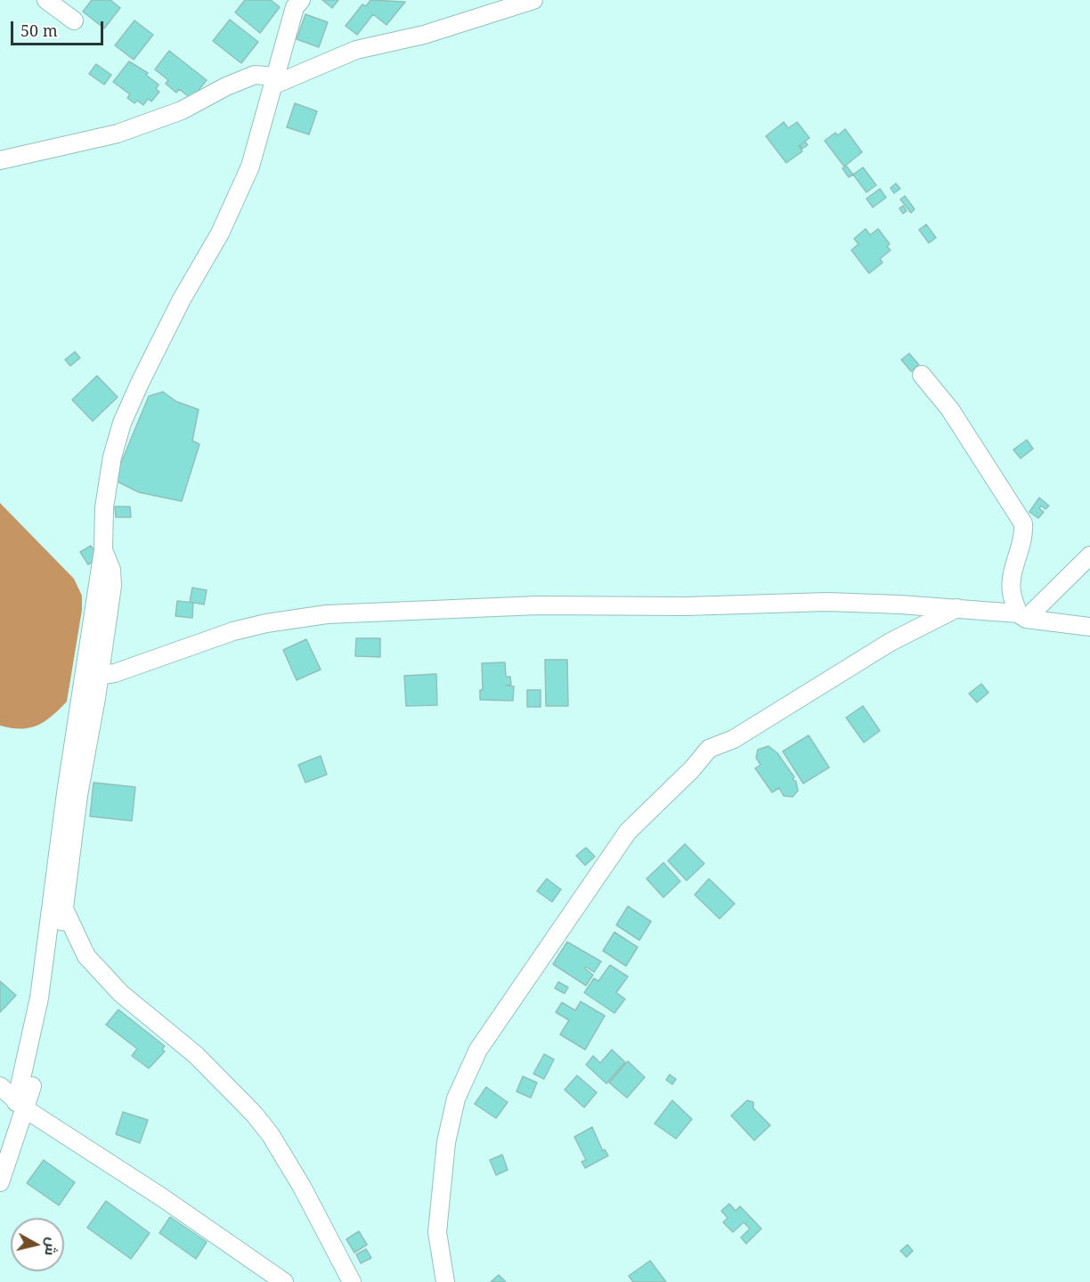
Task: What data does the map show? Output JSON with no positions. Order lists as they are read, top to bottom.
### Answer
{
  "scale_bar": "50 m",
  "north": "right"
}
